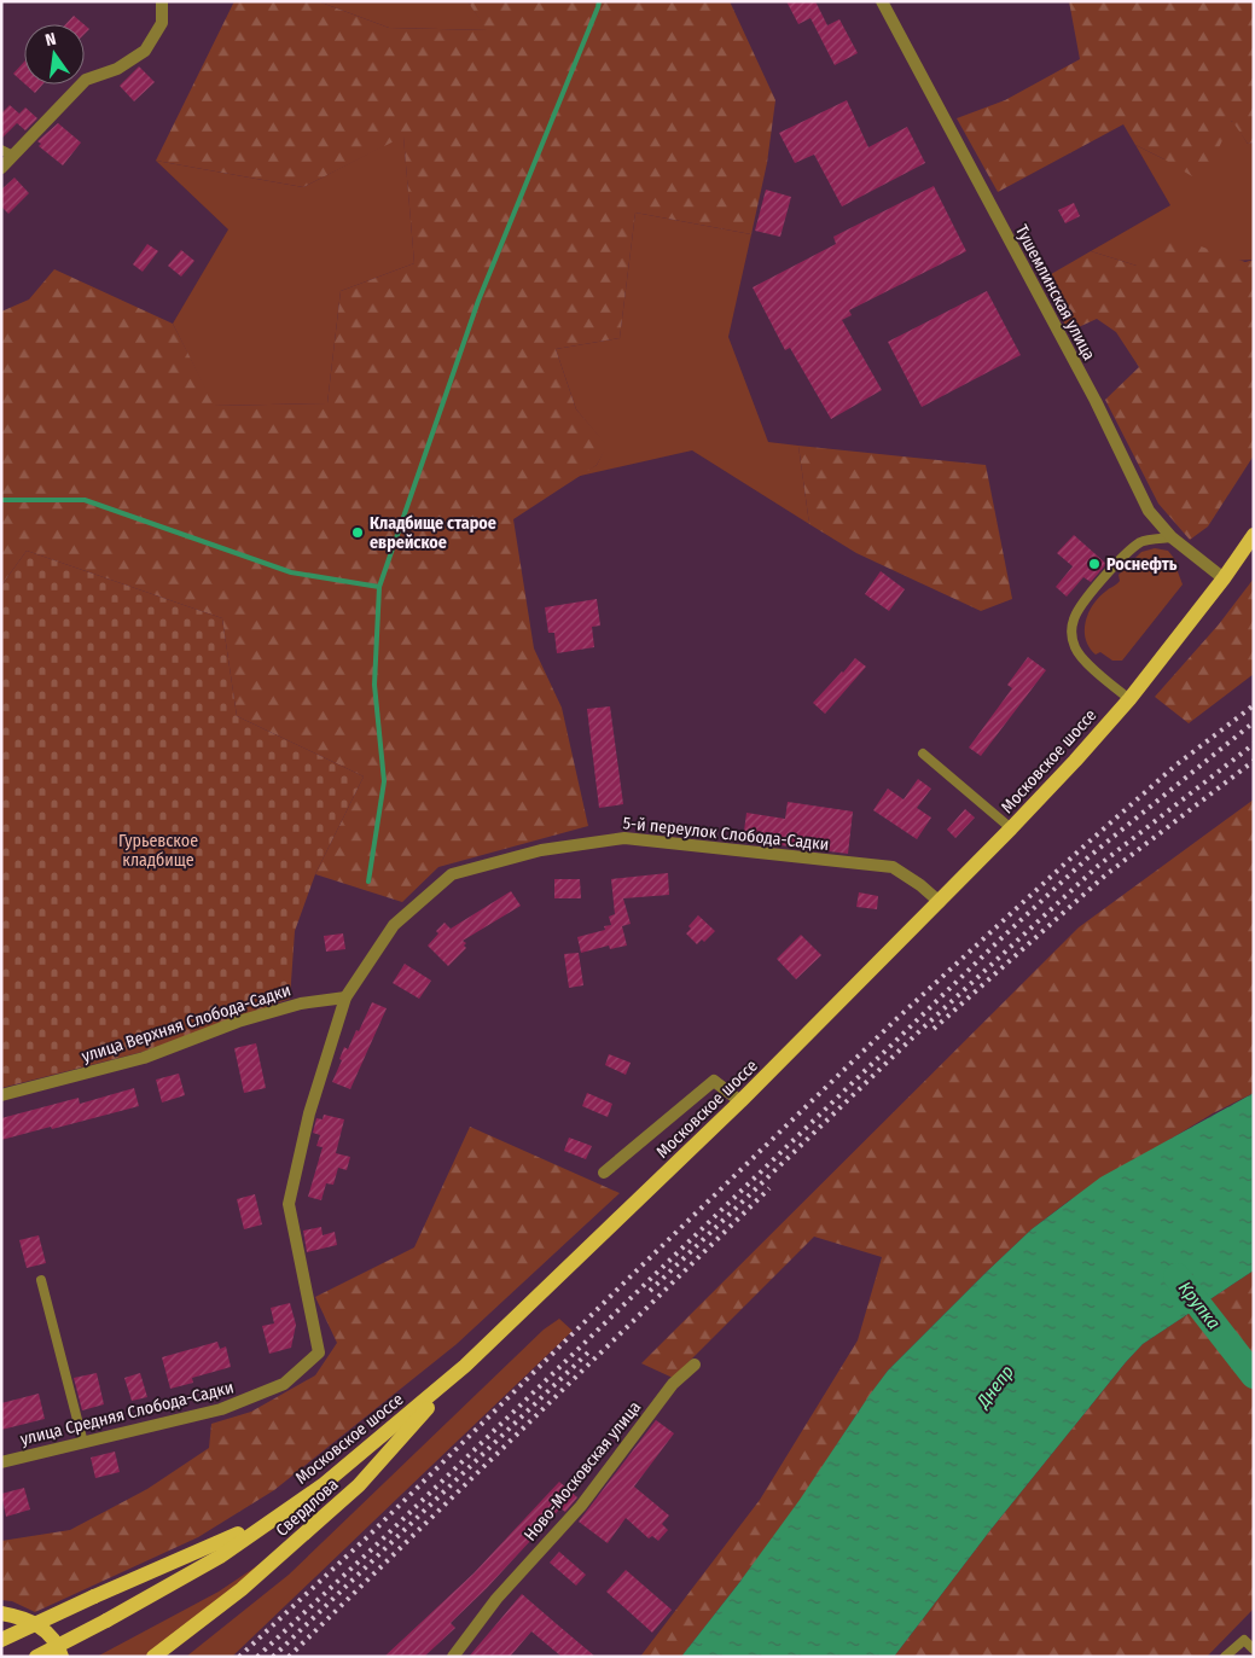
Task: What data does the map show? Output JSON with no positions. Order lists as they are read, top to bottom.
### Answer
{
  "streets": {
    "main road": ["Московское шоссе", "Свердлова"],
    "street": [
      "Тушемлинская улица",
      "5-й переулок Слобода-Садки",
      "улица Верхняя Слобода-Садки",
      "улица Средняя Слобода-Садки",
      "Ново-Московская улица"
    ]
  },
  "crossings": [
    ["Тушемлинская улица", "Московское шоссе"],
    ["Московское шоссе", "5-й переулок Слобода-Садки"],
    ["Московское шоссе", "Свердлова"],
    ["5-й переулок Слобода-Садки", "улица Верхняя Слобода-Садки"],
    ["5-й переулок Слобода-Садки", "улица Средняя Слобода-Садки"]
  ],
  "water": ["Крупка", "Днепр"],
  "parks": ["Гурьевское кладбище"],
  "places": ["Кладбище старое еврейское", "Роснефть"],
  "north": "top"
}
